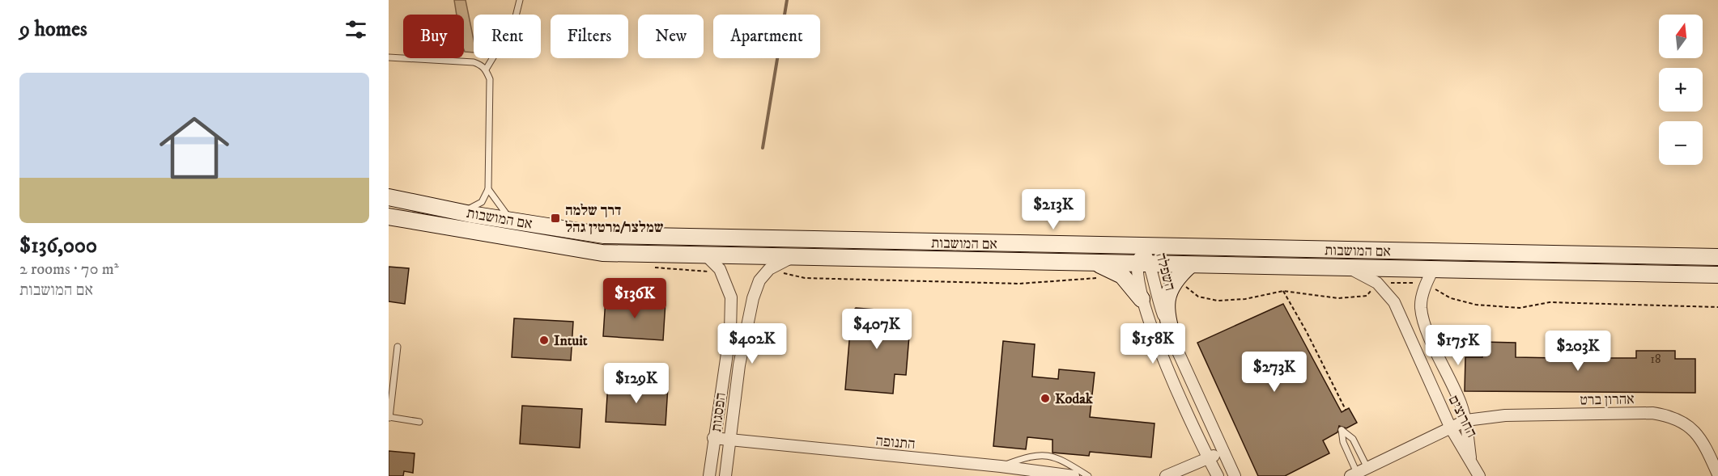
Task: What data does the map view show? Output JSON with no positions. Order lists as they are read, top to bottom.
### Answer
{
  "streets": {
    "main road": ["אם המושבות"],
    "street": [
      "השפלה",
      "אהרון ברט",
      "הפסגות",
      "החרוצים",
      "התנופה"
    ]
  },
  "crossings": [
    ["אם המושבות", "השפלה"],
    ["אם המושבות", "הפסגות"],
    ["אם המושבות", "החרוצים"],
    ["אהרון ברט", "החרוצים"],
    ["הפסגות", "התנופה"]
  ],
  "places": {
    "transit": ["דרך שלמה שמלצר/מרטין גהל"],
    "other": ["Intuit", "Kodak"]
  },
  "house_numbers": ["18"],
  "north": "top",
  "page": {
    "heading": "9 homes",
    "map_buttons": ["+", "−"],
    "chip": [
      "Buy",
      "Rent",
      "Filters",
      "New",
      "Apartment"
    ],
    "list": [
      {
        "name": "$136,000",
        "note": "2 rooms · 70 m² · אם המושבות"
      }
    ],
    "price": [
      "$213K",
      "$136K",
      "$407K",
      "$402K",
      "$158K",
      "$175K",
      "$203K",
      "$273K",
      "$129K"
    ]
  }
}
